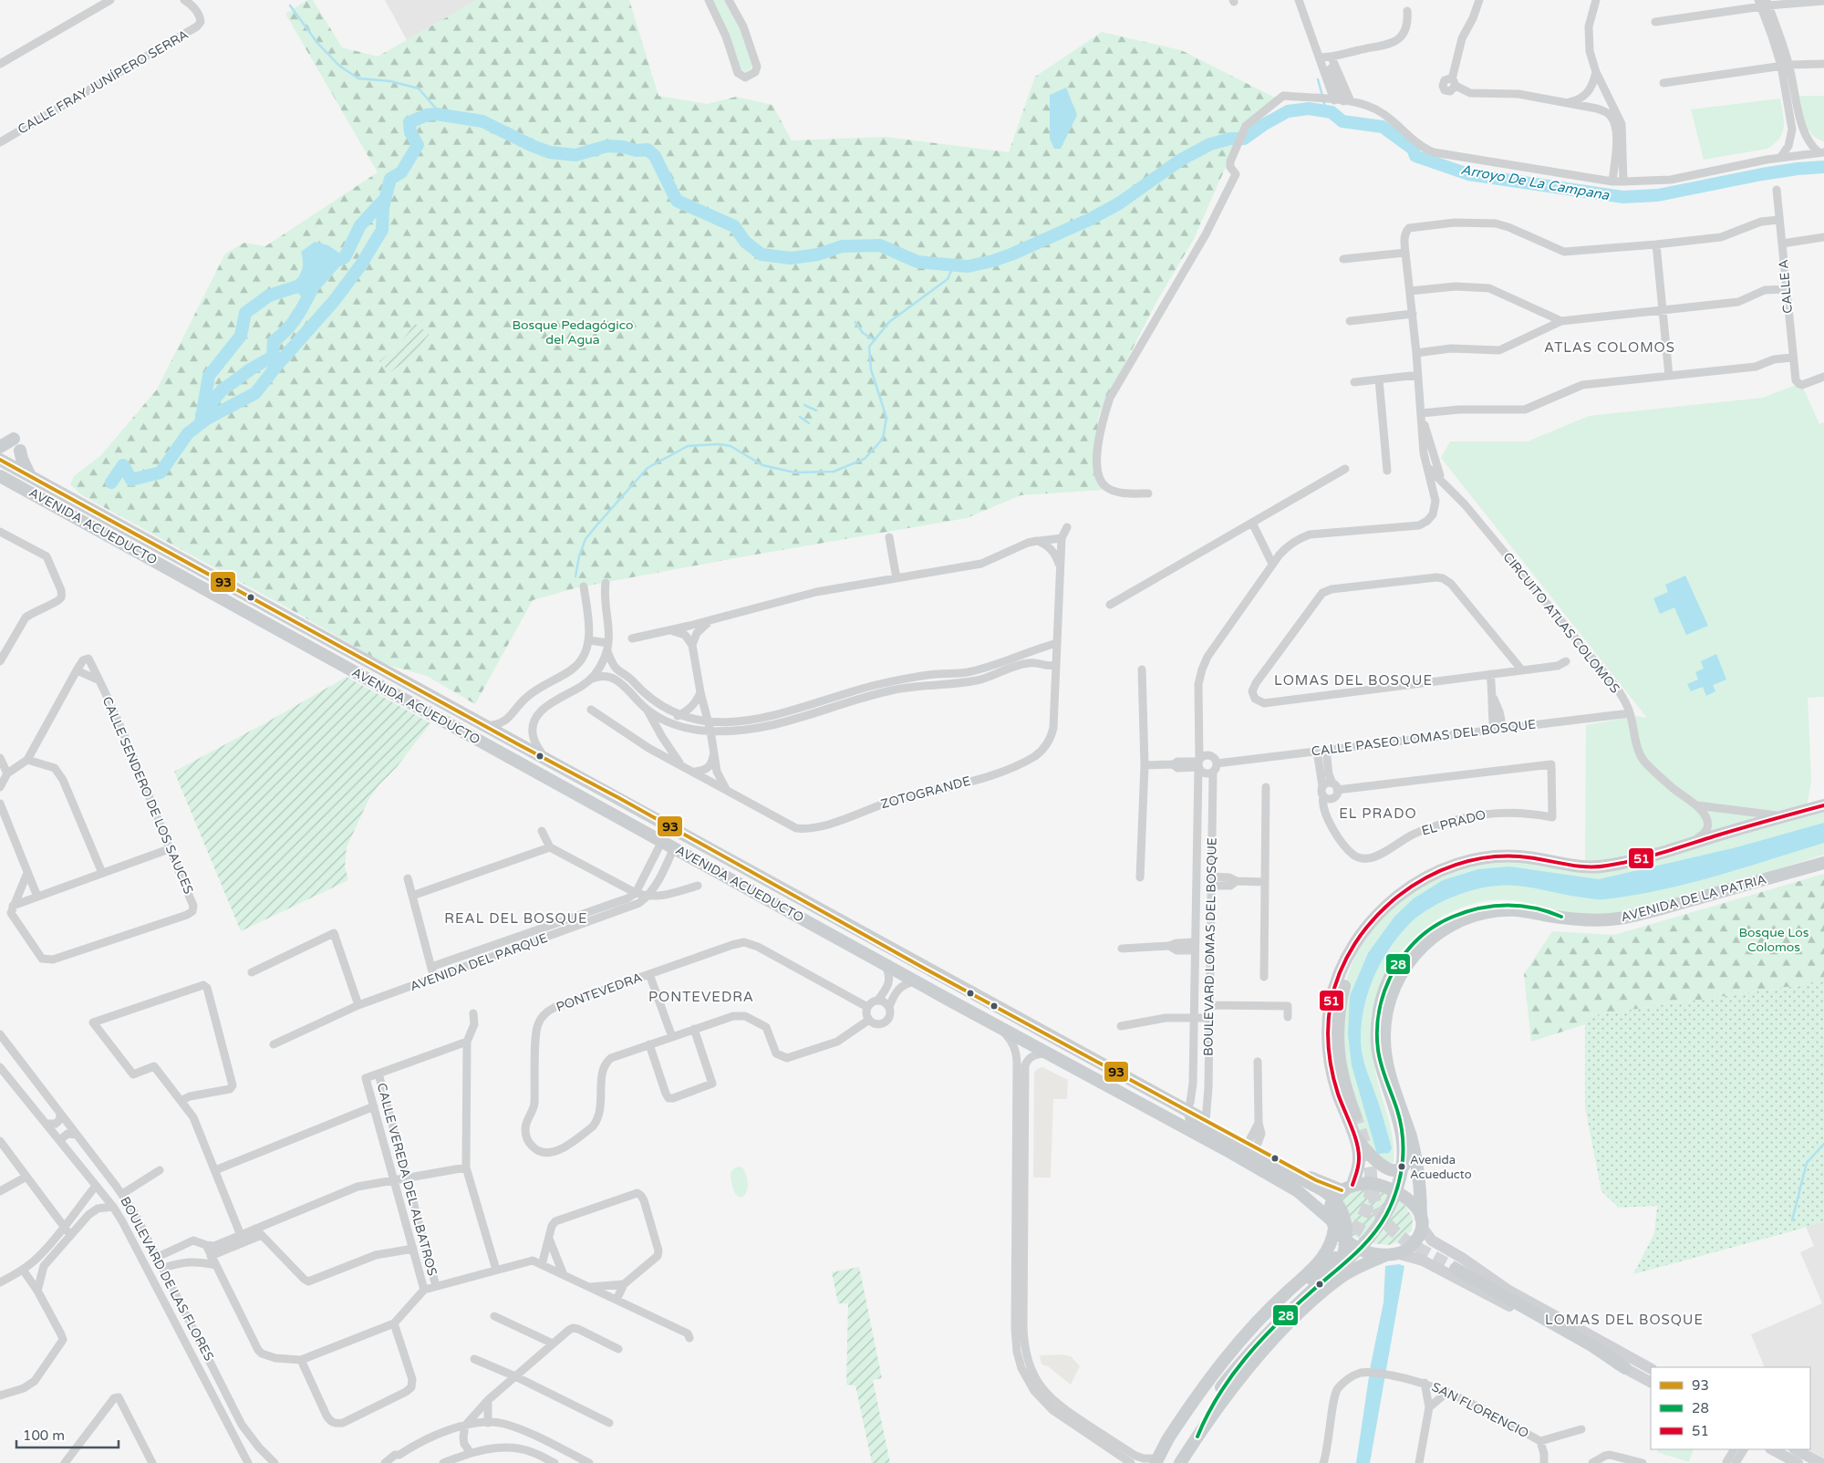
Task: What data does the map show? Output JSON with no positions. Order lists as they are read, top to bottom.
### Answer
{
  "streets": {
    "main road": ["AVENIDA ACUEDUCTO", "AVENIDA DE LA PATRIA"],
    "street": [
      "CALLE FRAY JUNÍPERO SERRA",
      "CALLE A",
      "CIRCUITO ATLAS COLOMOS",
      "CALLE PASEO LOMAS DEL BOSQUE",
      "ZOTOGRANDE",
      "CALLE SENDERO DE LOS SAUCES",
      "EL PRADO",
      "BOULEVARD LOMAS DEL BOSQUE",
      "AVENIDA DEL PARQUE",
      "PONTEVEDRA",
      "CALLE VEREDA DEL ALBATROS",
      "BOULEVARD DE LAS FLORES",
      "SAN FLORENCIO"
    ]
  },
  "crossings": [
    ["AVENIDA ACUEDUCTO", "AVENIDA DE LA PATRIA"],
    ["AVENIDA ACUEDUCTO", "BOULEVARD LOMAS DEL BOSQUE"],
    ["AVENIDA ACUEDUCTO", "AVENIDA DEL PARQUE"],
    ["CIRCUITO ATLAS COLOMOS", "CALLE PASEO LOMAS DEL BOSQUE"],
    ["CIRCUITO ATLAS COLOMOS", "BOULEVARD LOMAS DEL BOSQUE"],
    ["CALLE PASEO LOMAS DEL BOSQUE", "BOULEVARD LOMAS DEL BOSQUE"]
  ],
  "districts": [
    "ATLAS COLOMOS",
    "LOMAS DEL BOSQUE",
    "EL PRADO",
    "REAL DEL BOSQUE",
    "PONTEVEDRA",
    "LOMAS DEL BOSQUE"
  ],
  "water": ["Arroyo De La Campana"],
  "parks": ["Bosque Pedagógico del Agua", "Bosque Los Colomos"],
  "places": ["Avenida Acueducto"],
  "lines": ["transit line 93", "transit line 51", "transit line 28"],
  "legend": ["93", "28", "51"],
  "scale_bar": "100 m"
}
